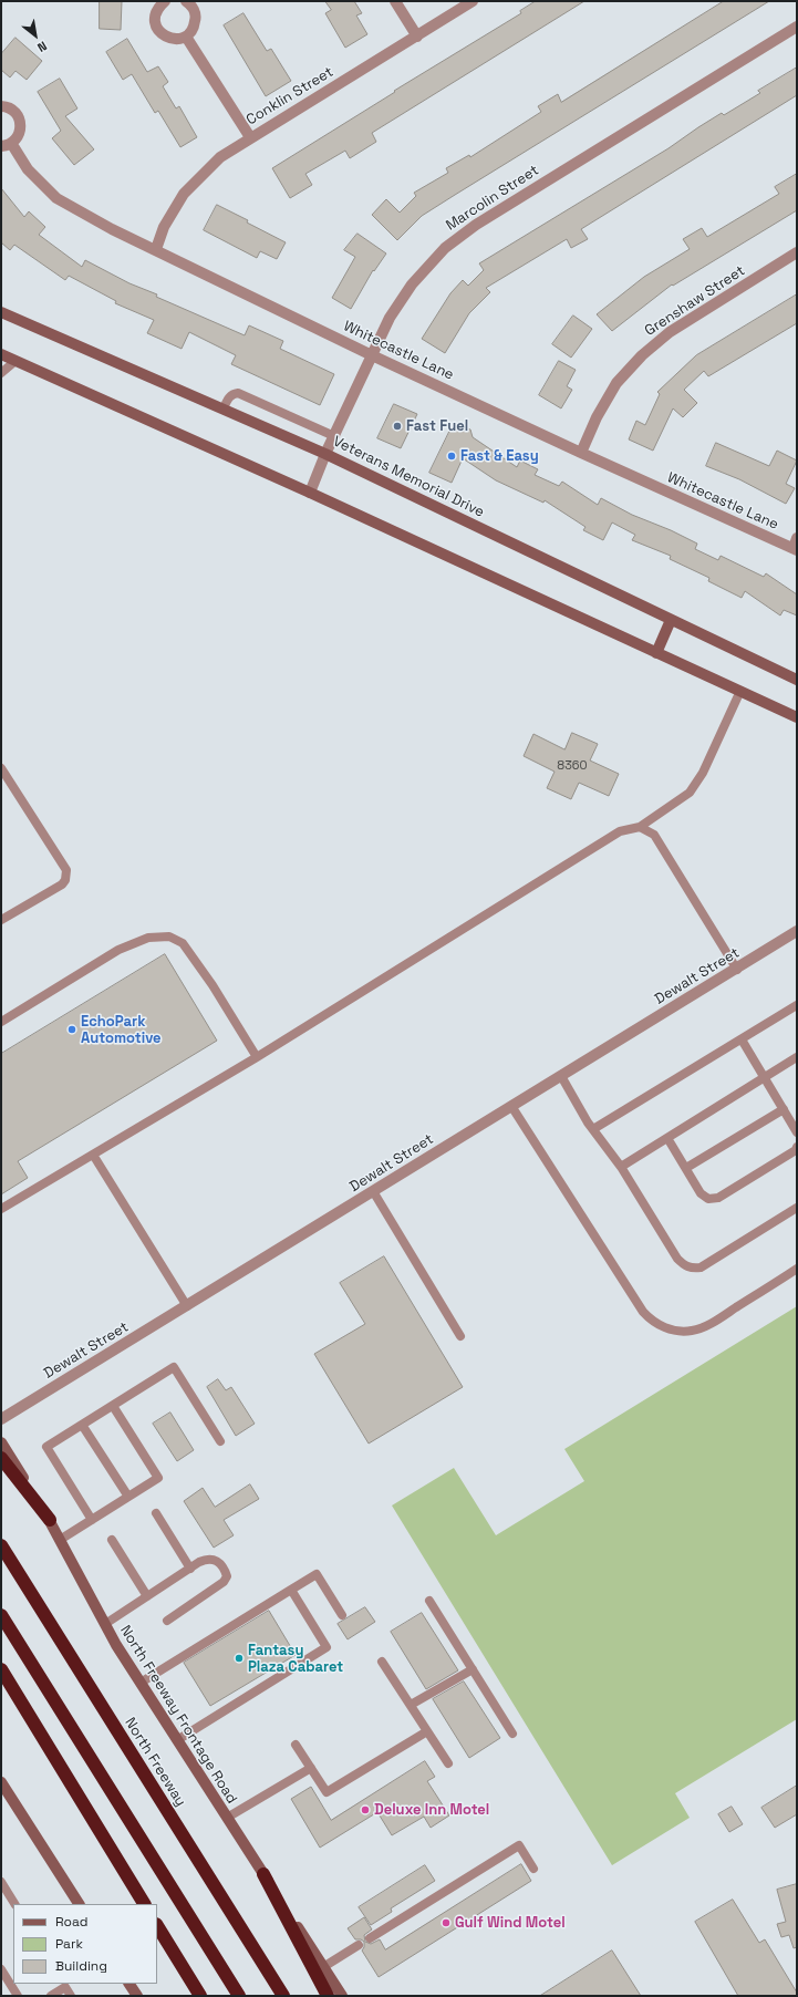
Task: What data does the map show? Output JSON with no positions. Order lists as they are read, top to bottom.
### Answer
{
  "streets": {
    "highway": ["North Freeway"],
    "main road": ["Veterans Memorial Drive", "North Freeway Frontage Road"],
    "street": [
      "Conklin Street",
      "Marcolin Street",
      "Grenshaw Street",
      "Whitecastle Lane",
      "Dewalt Street"
    ]
  },
  "crossings": [
    ["Conklin Street", "Whitecastle Lane"],
    ["Marcolin Street", "Whitecastle Lane"],
    ["Marcolin Street", "Veterans Memorial Drive"],
    ["Grenshaw Street", "Whitecastle Lane"]
  ],
  "places": [
    "Fast Fuel",
    "Fast & Easy",
    "EchoPark Automotive",
    "Fantasy Plaza Cabaret",
    "Deluxe Inn Motel",
    "Gulf Wind Motel"
  ],
  "house_numbers": ["8360"],
  "legend": ["Road", "Park", "Building"],
  "north": "bottom right"
}
